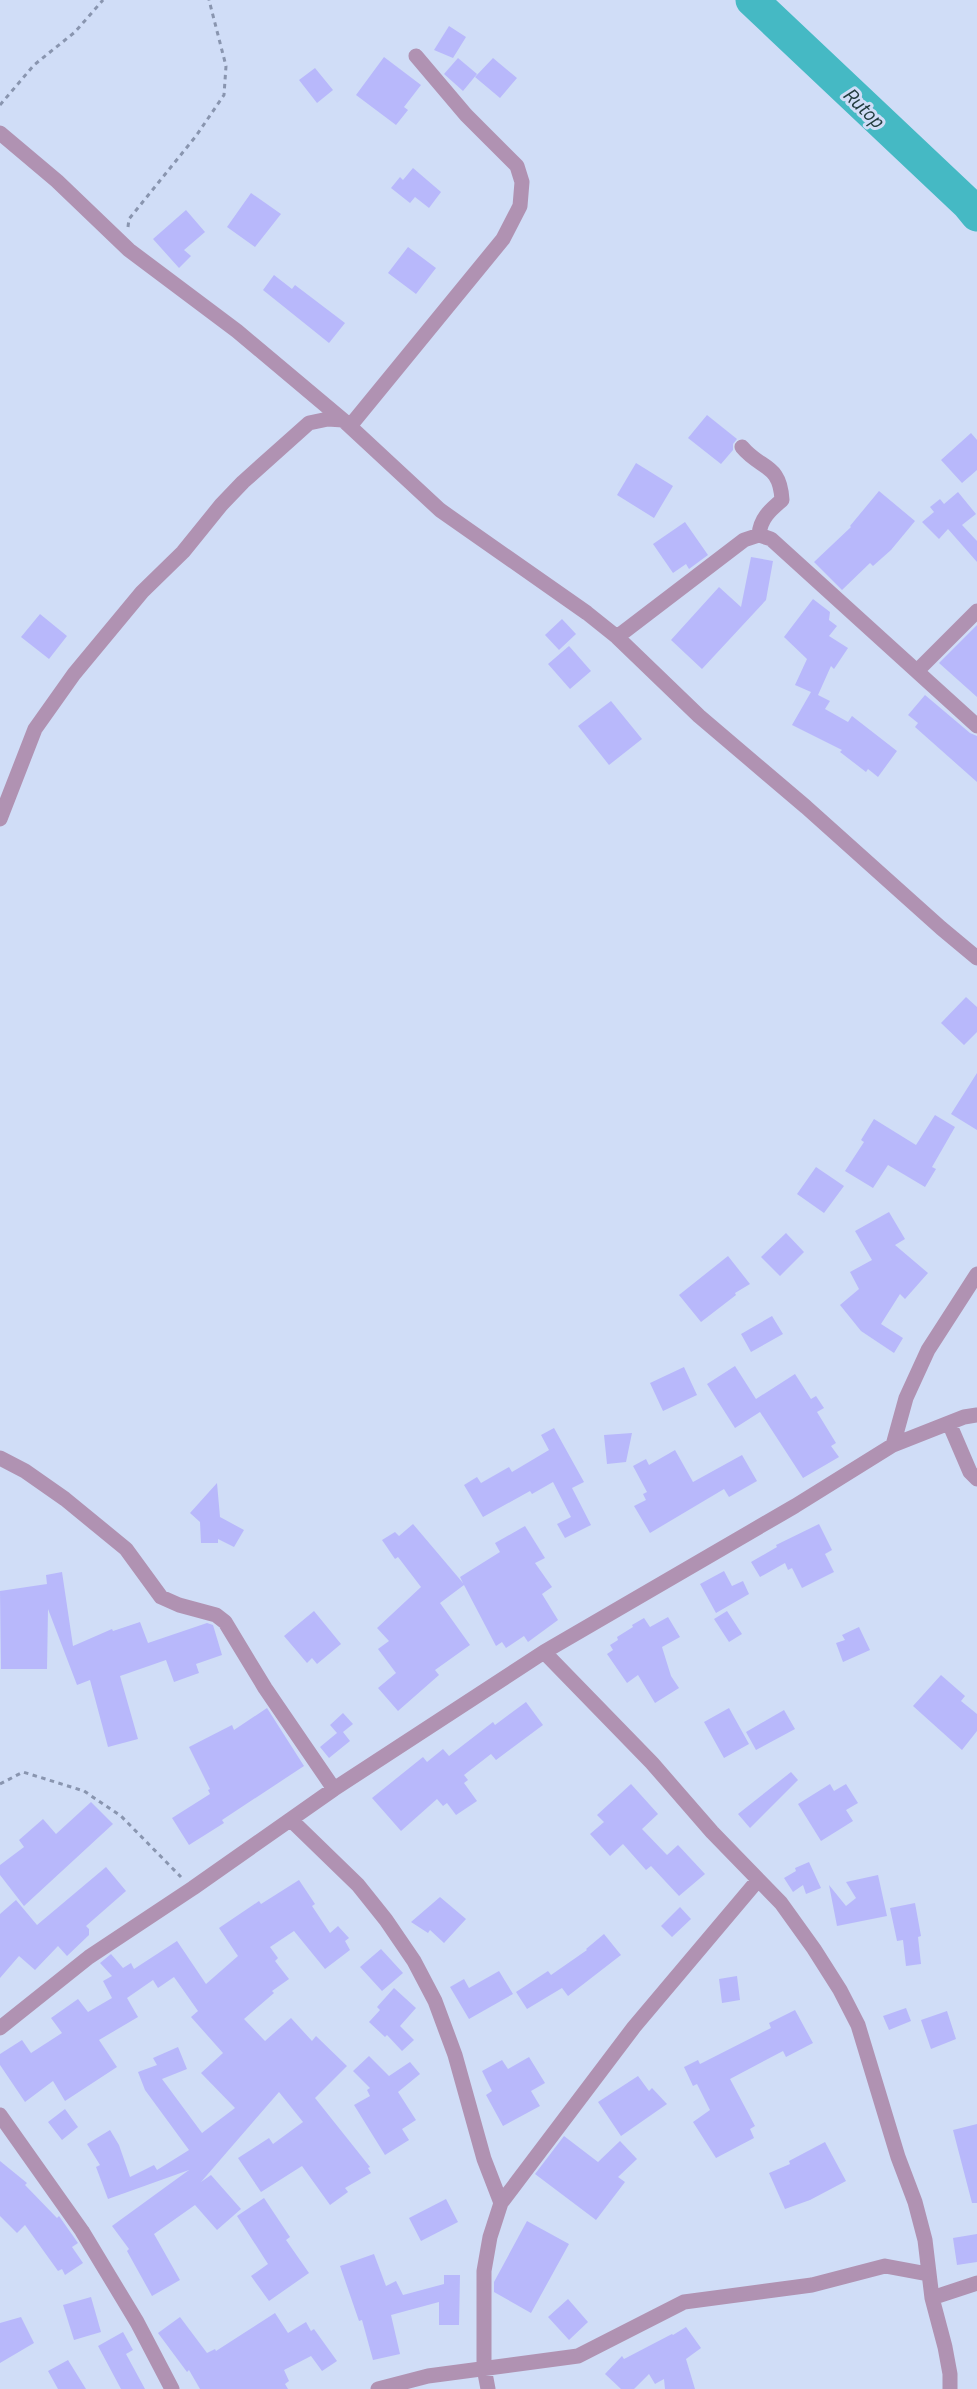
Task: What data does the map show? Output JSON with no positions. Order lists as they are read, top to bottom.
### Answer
{
  "water": ["Rutop"]
}
